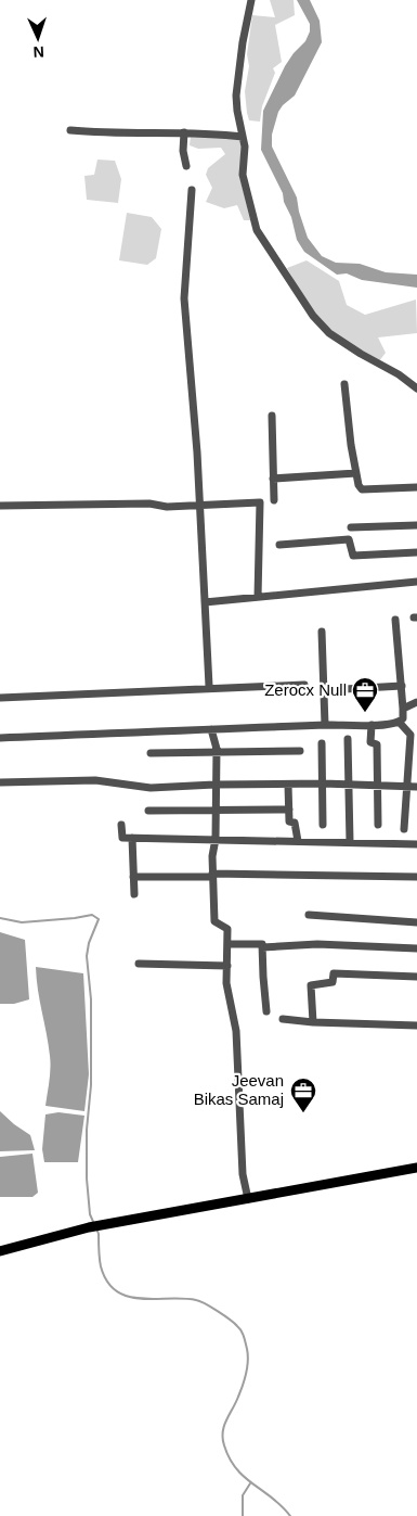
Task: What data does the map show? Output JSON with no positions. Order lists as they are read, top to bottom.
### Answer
{
  "places": {
    "office": ["Zerocx Null", "Jeevan Bikas Samaj"]
  },
  "north": "bottom"
}
